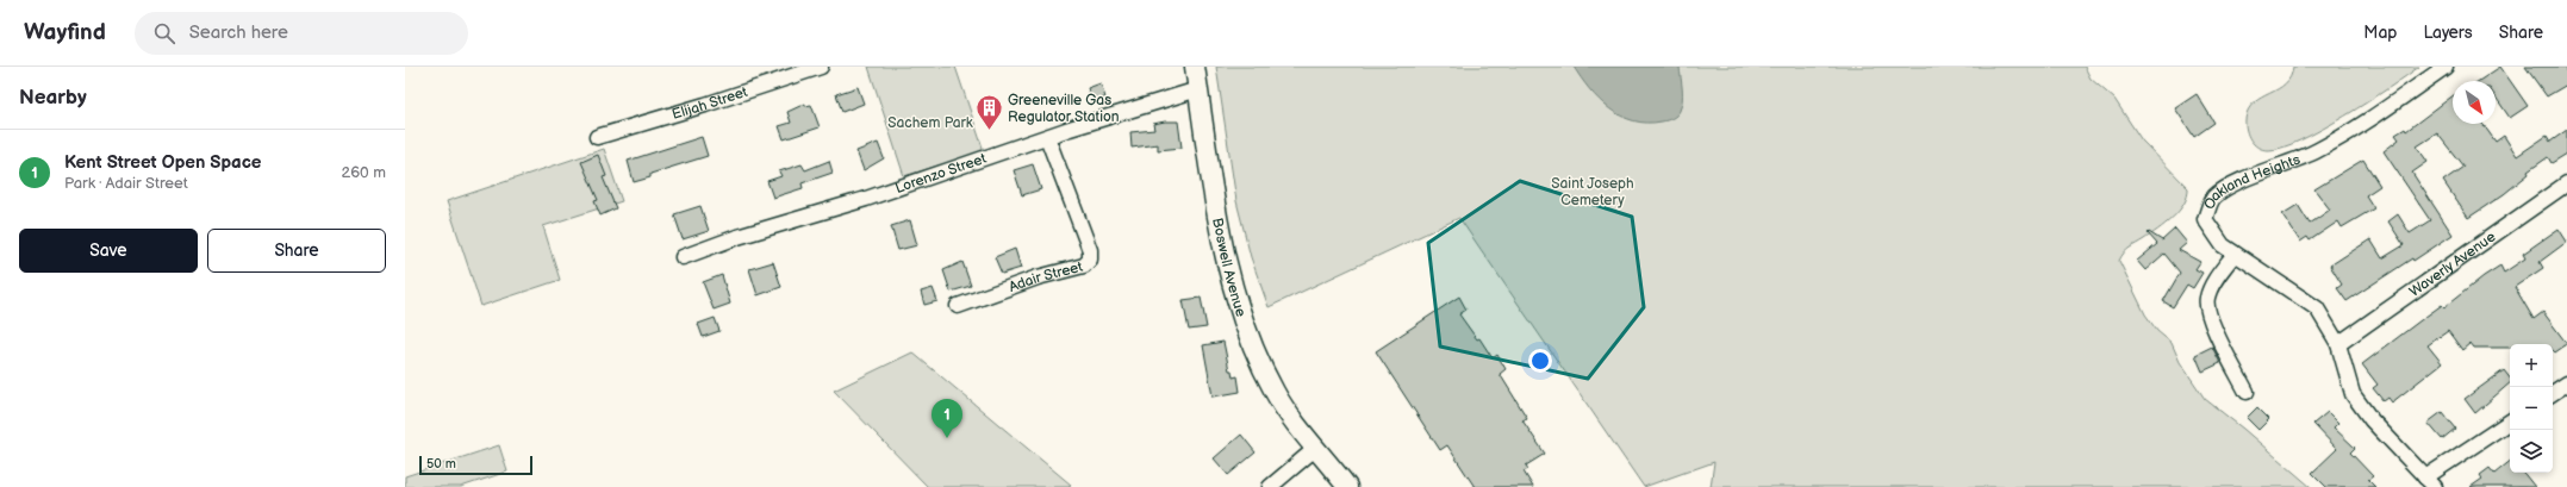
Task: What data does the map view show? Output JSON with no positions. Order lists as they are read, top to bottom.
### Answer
{
  "streets": {
    "main road": ["Boswell Avenue"],
    "street": [
      "Elijah Street",
      "Lorenzo Street",
      "Oakland Heights",
      "Waverly Avenue",
      "Adair Street"
    ]
  },
  "crossings": [
    ["Lorenzo Street", "Boswell Avenue"],
    ["Lorenzo Street", "Adair Street"],
    ["Oakland Heights", "Waverly Avenue"]
  ],
  "parks": ["Sachem Park", "Saint Joseph Cemetery"],
  "places": {
    "building": ["Greeneville Gas Regulator Station"]
  },
  "scale_bar": "50 m",
  "north": "bottom right",
  "page": {
    "header": "Wayfind",
    "search": "Search here",
    "nav": ["Map", "Layers", "Share"],
    "heading": "Nearby",
    "list": [
      {
        "mark": "1",
        "name": "Kent Street Open Space",
        "note": "Park · Adair Street",
        "value": "260 m"
      }
    ],
    "buttons": ["Save", "Share"],
    "map_buttons": ["+", "−"],
    "pins": "1",
    "scale": "50 m"
  }
}
